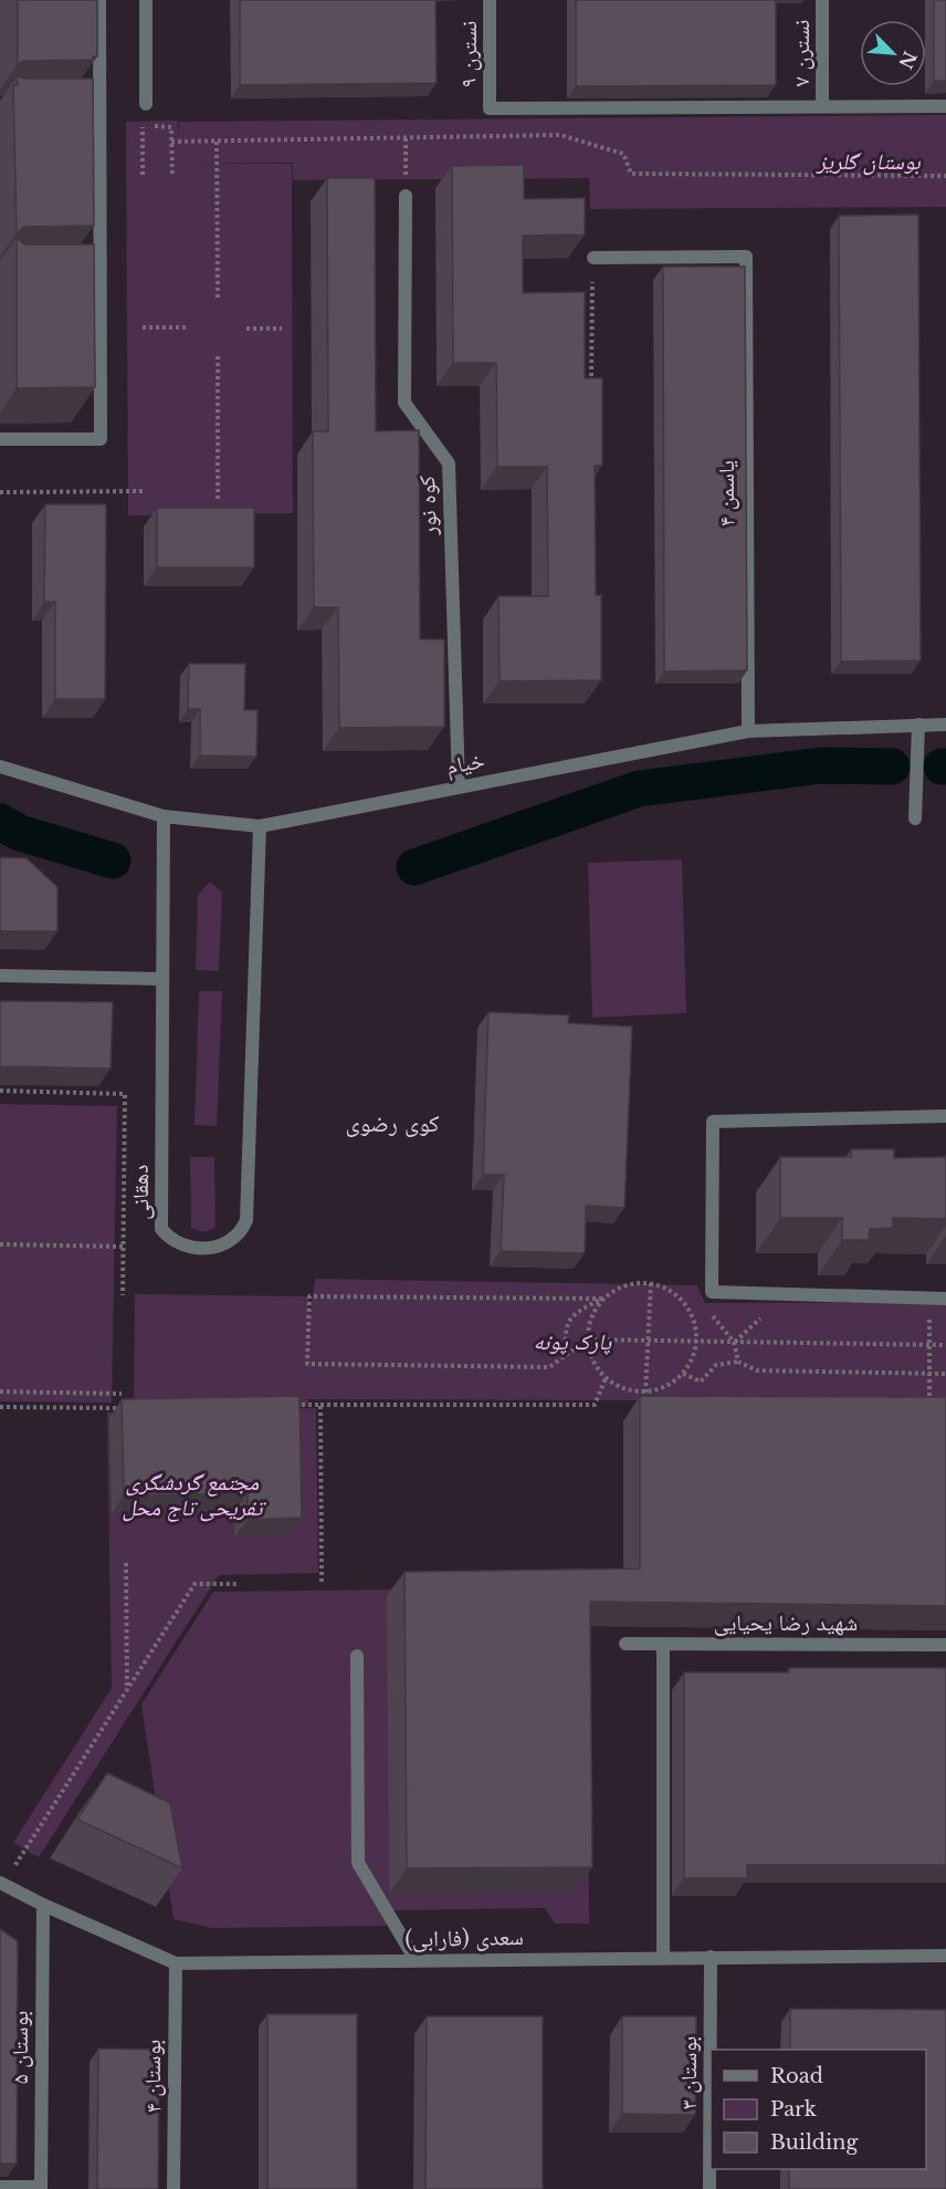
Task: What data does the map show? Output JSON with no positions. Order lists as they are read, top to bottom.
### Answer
{
  "streets": {
    "street": [
      "نسترن ۷",
      "نسترن ۹",
      "یاسمن ۴",
      "کوه نور",
      "خیام",
      "دهقانی",
      "شهید رضا یحیایی",
      "سعدی (فارابی)",
      "بوستان ۵",
      "بوستان ۳",
      "بوستان ۴"
    ]
  },
  "crossings": [
    ["نسترن ۷", "نسترن ۹"],
    ["یاسمن ۴", "خیام"],
    ["کوه نور", "خیام"],
    ["خیام", "دهقانی"],
    ["سعدی (فارابی)", "بوستان ۵"],
    ["سعدی (فارابی)", "بوستان ۳"],
    ["سعدی (فارابی)", "بوستان ۴"]
  ],
  "districts": ["کوی رضوی"],
  "parks": ["بوستان گلریز", "پارک پونه", "مجتمع گردشگری تفریحی تاج محل"],
  "legend": ["Road", "Park", "Building"],
  "north": "bottom right"
}
